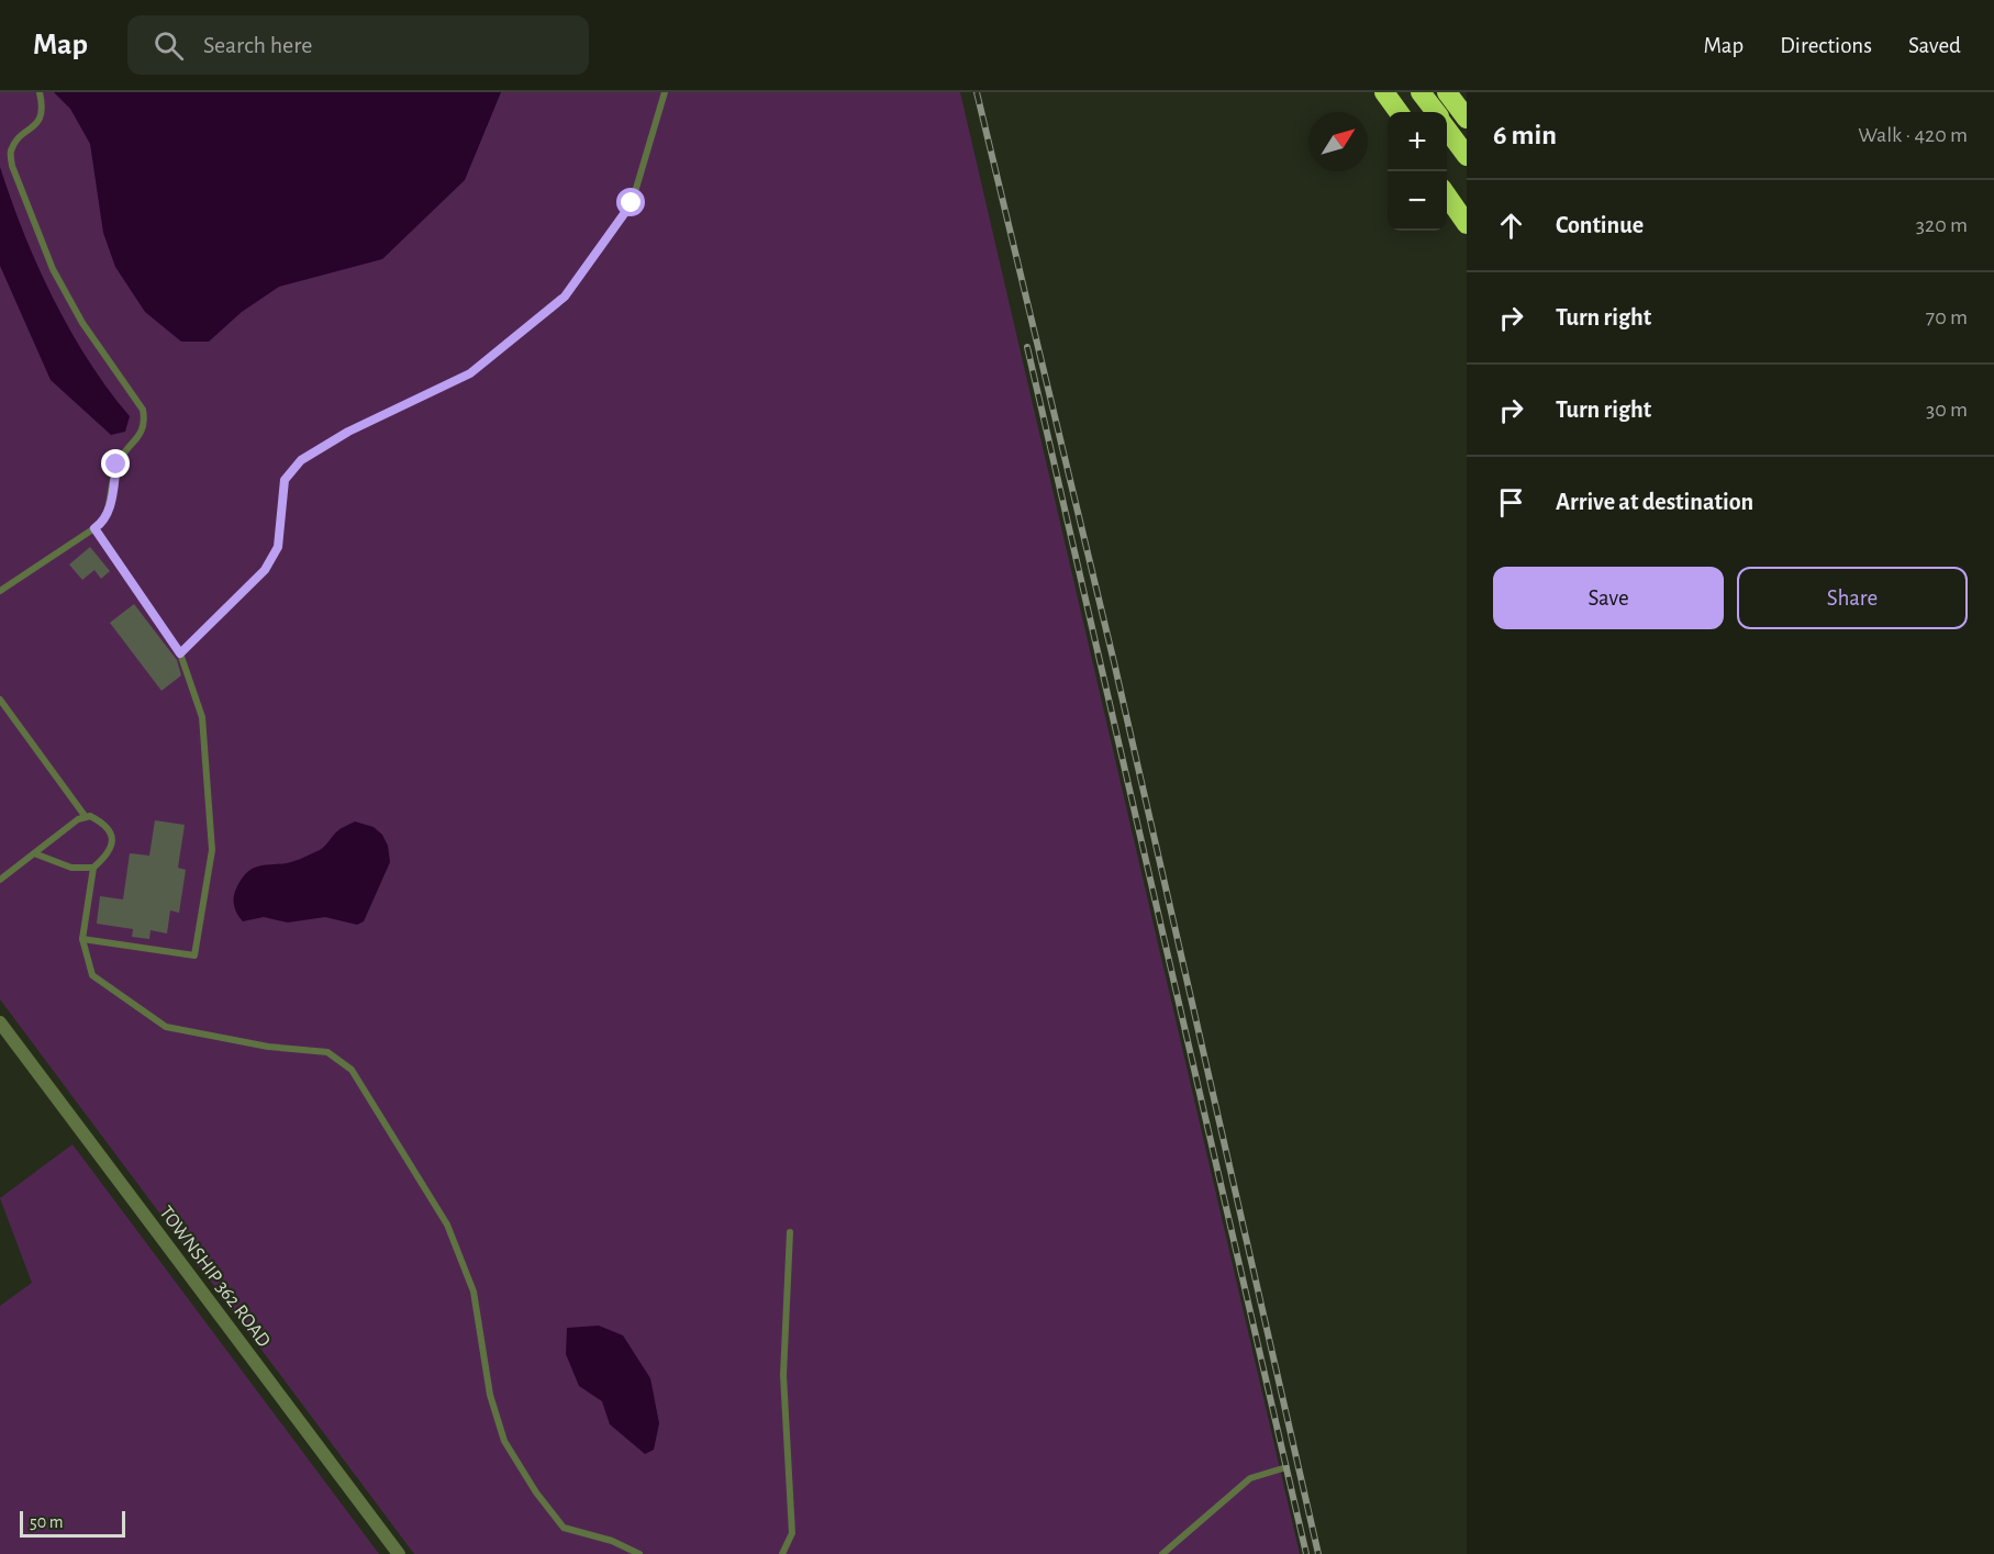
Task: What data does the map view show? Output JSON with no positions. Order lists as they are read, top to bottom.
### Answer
{
  "streets": {
    "street": ["TOWNSHIP 362 ROAD"]
  },
  "scale_bar": "50 m",
  "north": "top right",
  "page": {
    "header": "Map",
    "search": "Search here",
    "nav": ["Map", "Directions", "Saved"],
    "heading": ["6 min", "Walk · 420 m"],
    "map_buttons": ["+", "−"],
    "list": [
      ["Continue", "320 m"],
      ["Turn right", "70 m"],
      ["Turn right", "30 m"],
      "Arrive at destination"
    ],
    "buttons": ["Save", "Share"],
    "scale": "50 m"
  }
}
